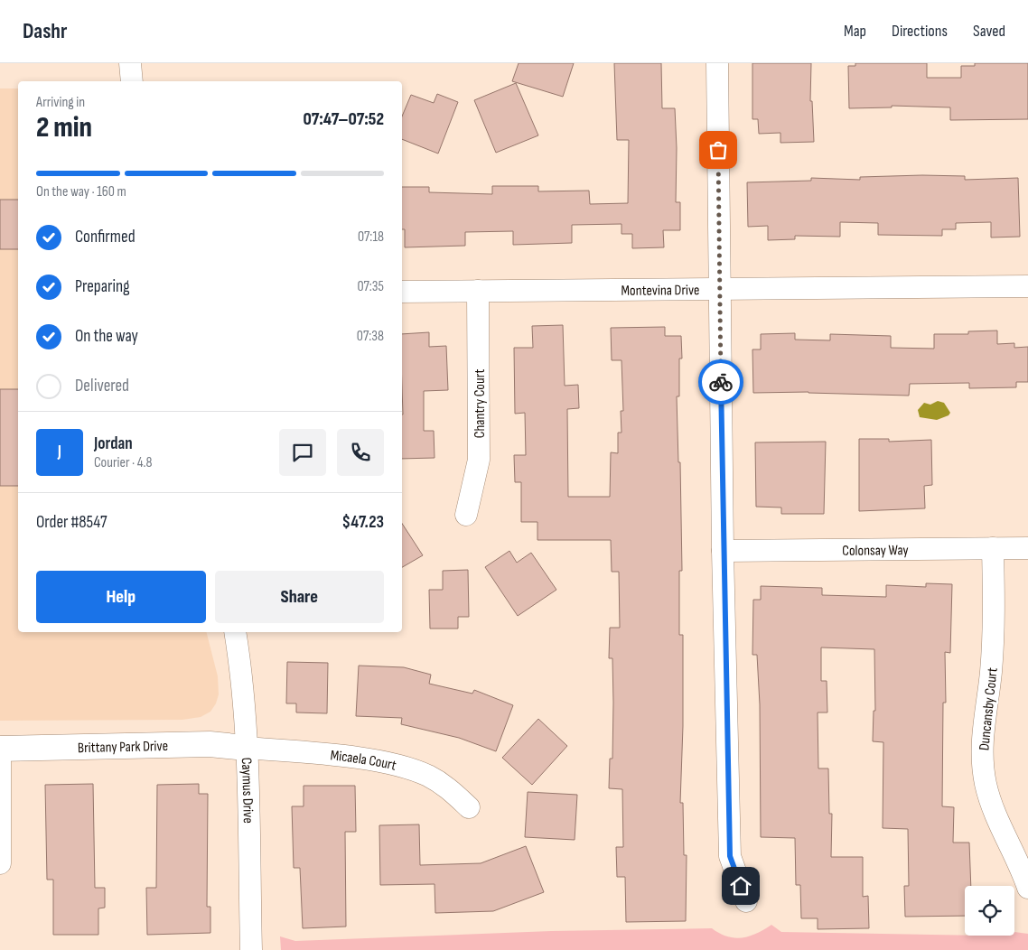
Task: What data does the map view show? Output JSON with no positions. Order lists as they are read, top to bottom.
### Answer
{
  "streets": {
    "street": [
      "Montevina Drive",
      "Chantry Court",
      "Colonsay Way",
      "Duncansby Court",
      "Brittany Park Drive",
      "Micaela Court",
      "Caymus Drive"
    ]
  },
  "crossings": [
    ["Montevina Drive", "Chantry Court"],
    ["Colonsay Way", "Duncansby Court"],
    ["Brittany Park Drive", "Micaela Court"],
    ["Brittany Park Drive", "Caymus Drive"],
    ["Micaela Court", "Caymus Drive"]
  ],
  "page": {
    "header": "Dashr",
    "nav": ["Map", "Directions", "Saved"],
    "heading": ["2 min", "Arriving in", "07:47–07:52"],
    "panel": [
      "Jordan",
      "Courier · 4.8",
      "Order #8547",
      "$47.23"
    ],
    "bar": "On the way · 160 m",
    "list": [
      ["Confirmed", "07:18"],
      ["Preparing", "07:35"],
      ["On the way", "07:38"],
      "Delivered"
    ],
    "round": "J",
    "buttons": ["Help", "Share"]
  }
}
